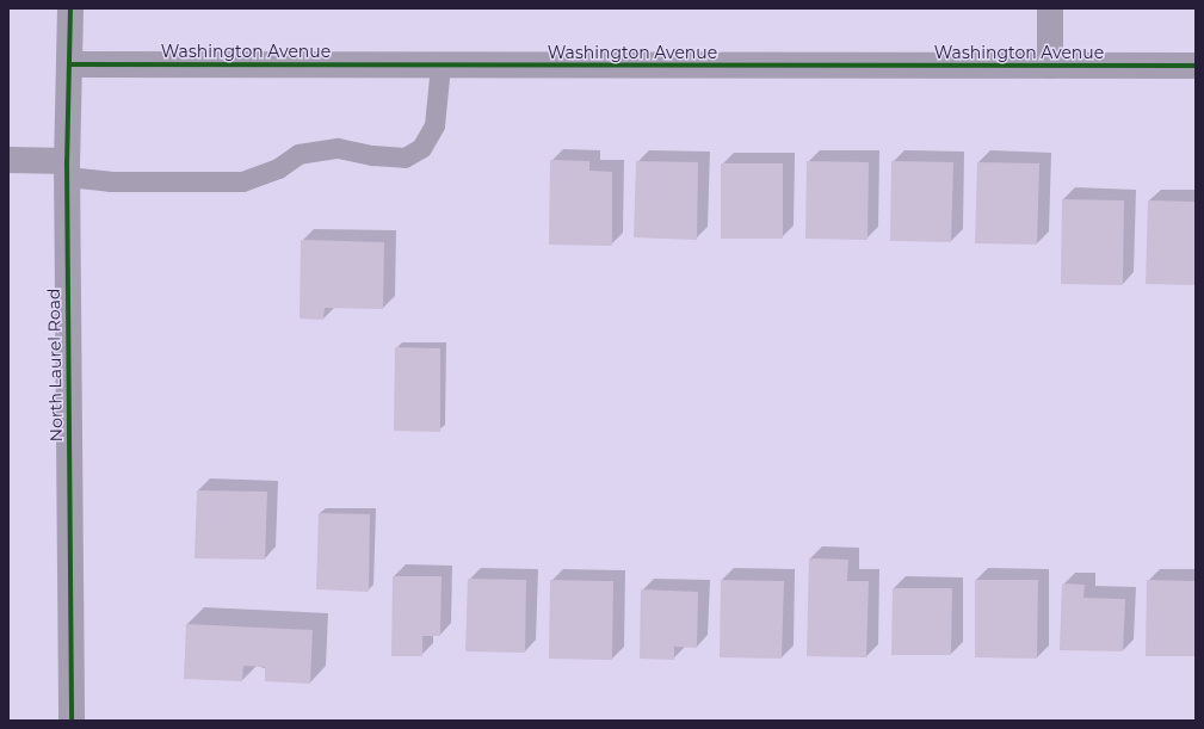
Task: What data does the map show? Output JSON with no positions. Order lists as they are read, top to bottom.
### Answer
{
  "streets": {
    "street": ["Washington Avenue", "North Laurel Road"]
  },
  "crossings": [
    ["Washington Avenue", "North Laurel Road"]
  ]
}
